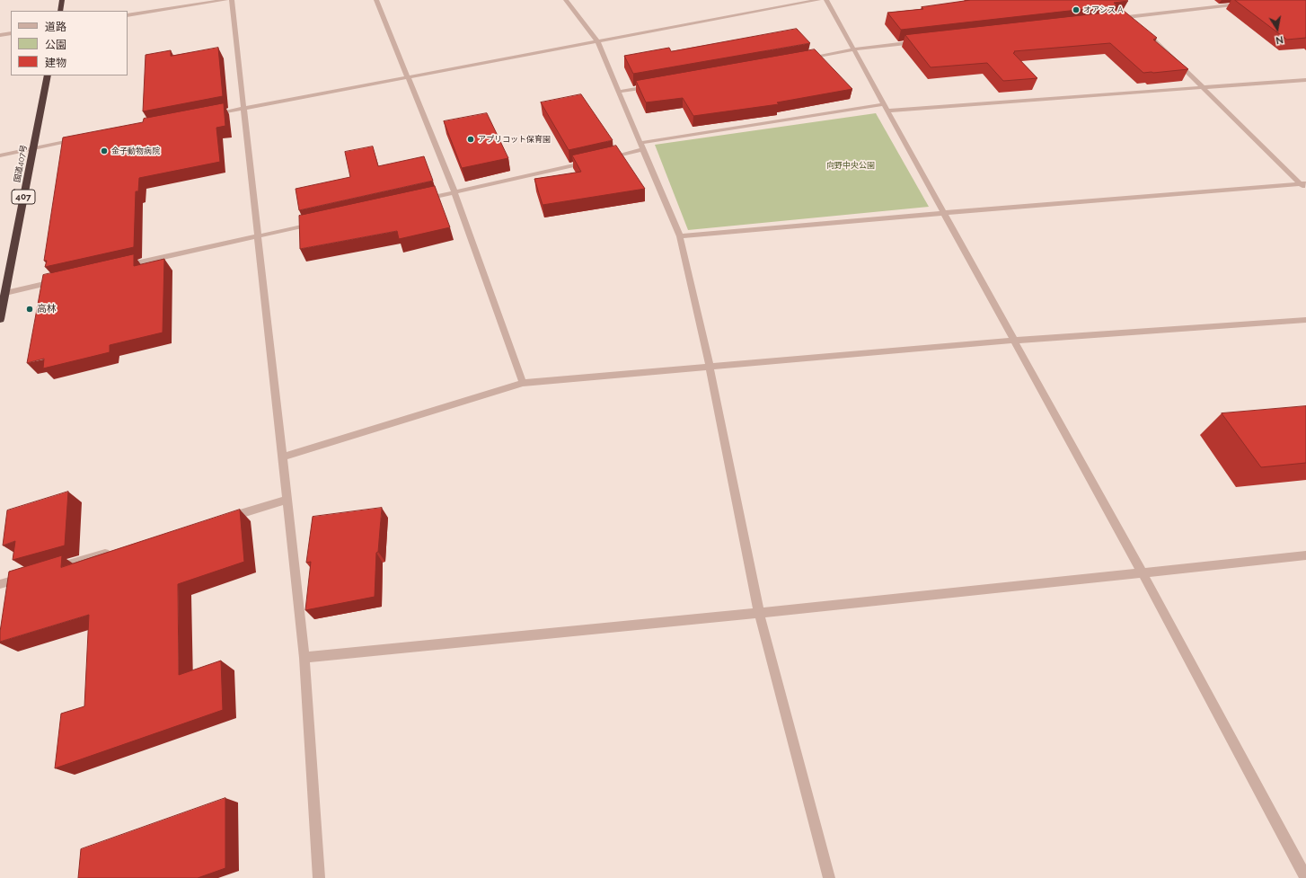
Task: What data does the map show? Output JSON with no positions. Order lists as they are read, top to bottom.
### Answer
{
  "streets": {
    "highway": ["国道407号", "407"]
  },
  "parks": ["向野中央公園"],
  "places": [
    "オアシス A",
    "アプリコット保育園",
    "金子動物病院",
    "高林"
  ],
  "legend": ["道路", "公園", "建物"],
  "north": "bottom"
}
